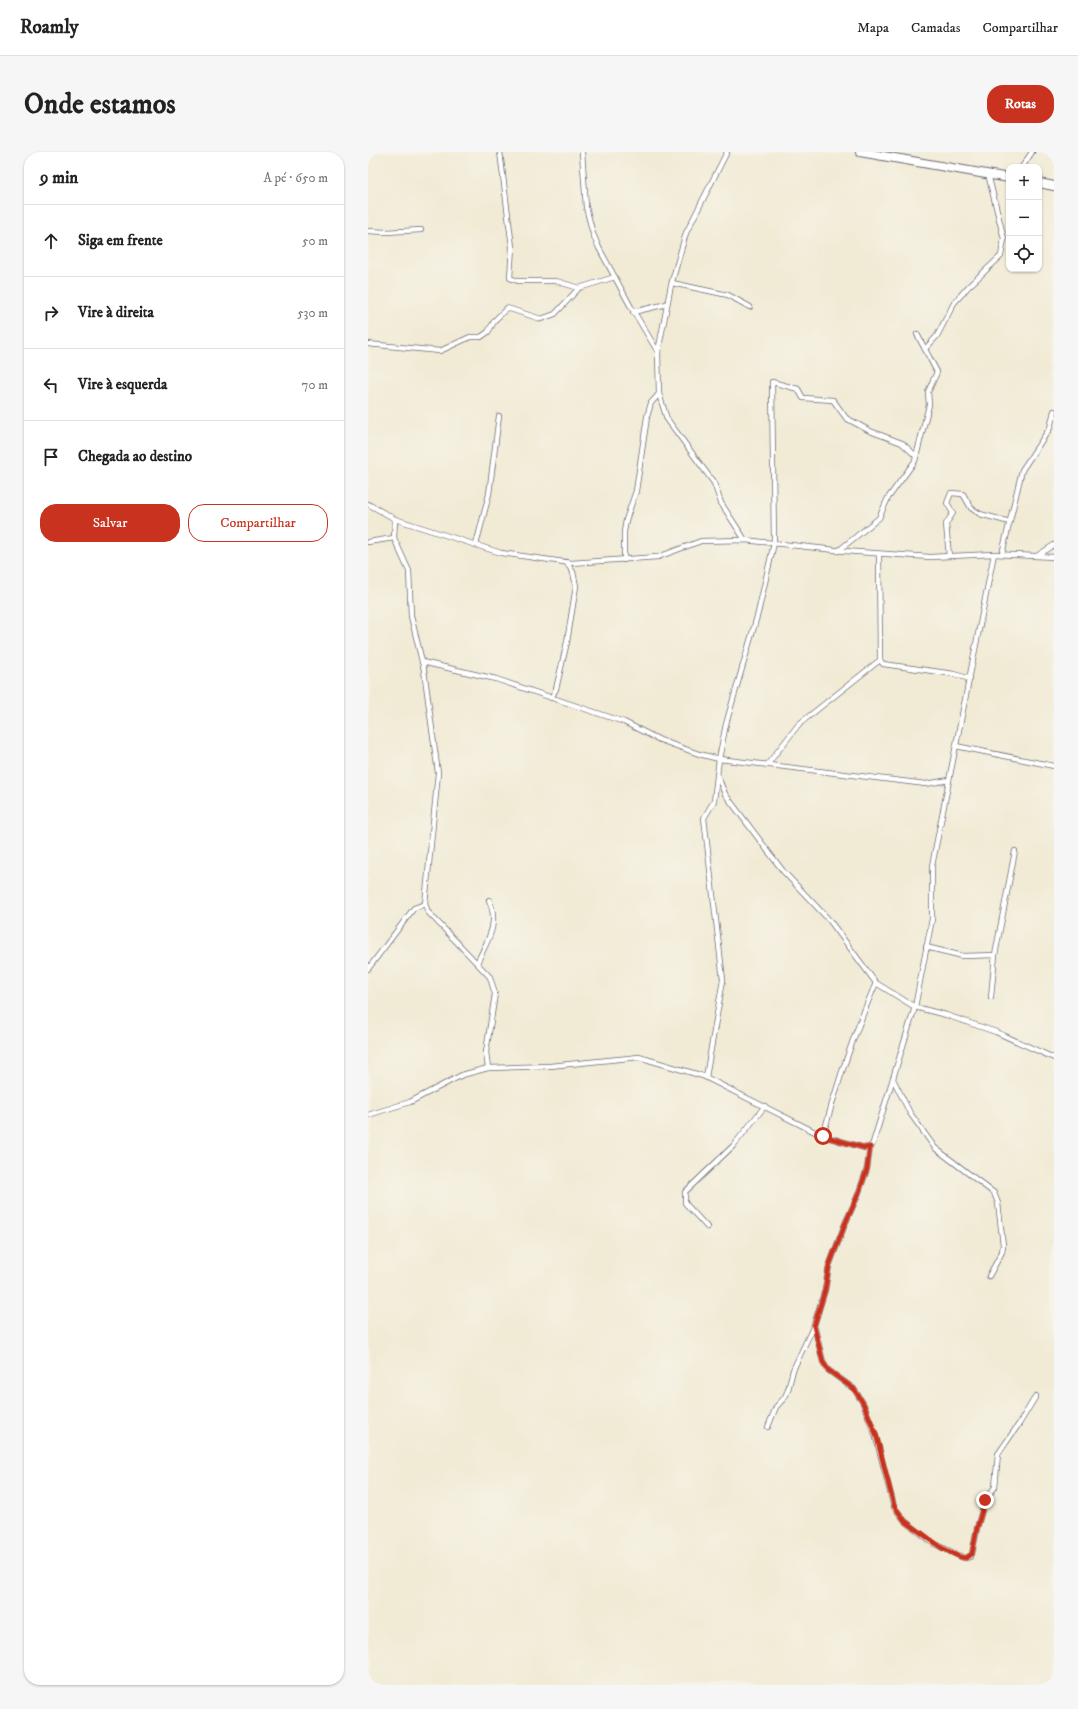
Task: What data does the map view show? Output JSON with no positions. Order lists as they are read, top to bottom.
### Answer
{
  "page": {
    "header": "Roamly",
    "nav": ["Mapa", "Camadas", "Compartilhar"],
    "buttons": [
      "Rotas",
      ["Salvar", "Compartilhar"]
    ],
    "title": "Onde estamos",
    "heading": ["9 min", "A pé · 650 m"],
    "map_buttons": ["+", "−"],
    "list": [
      ["Siga em frente", "50 m"],
      ["Vire à direita", "530 m"],
      ["Vire à esquerda", "70 m"],
      "Chegada ao destino"
    ]
  }
}
